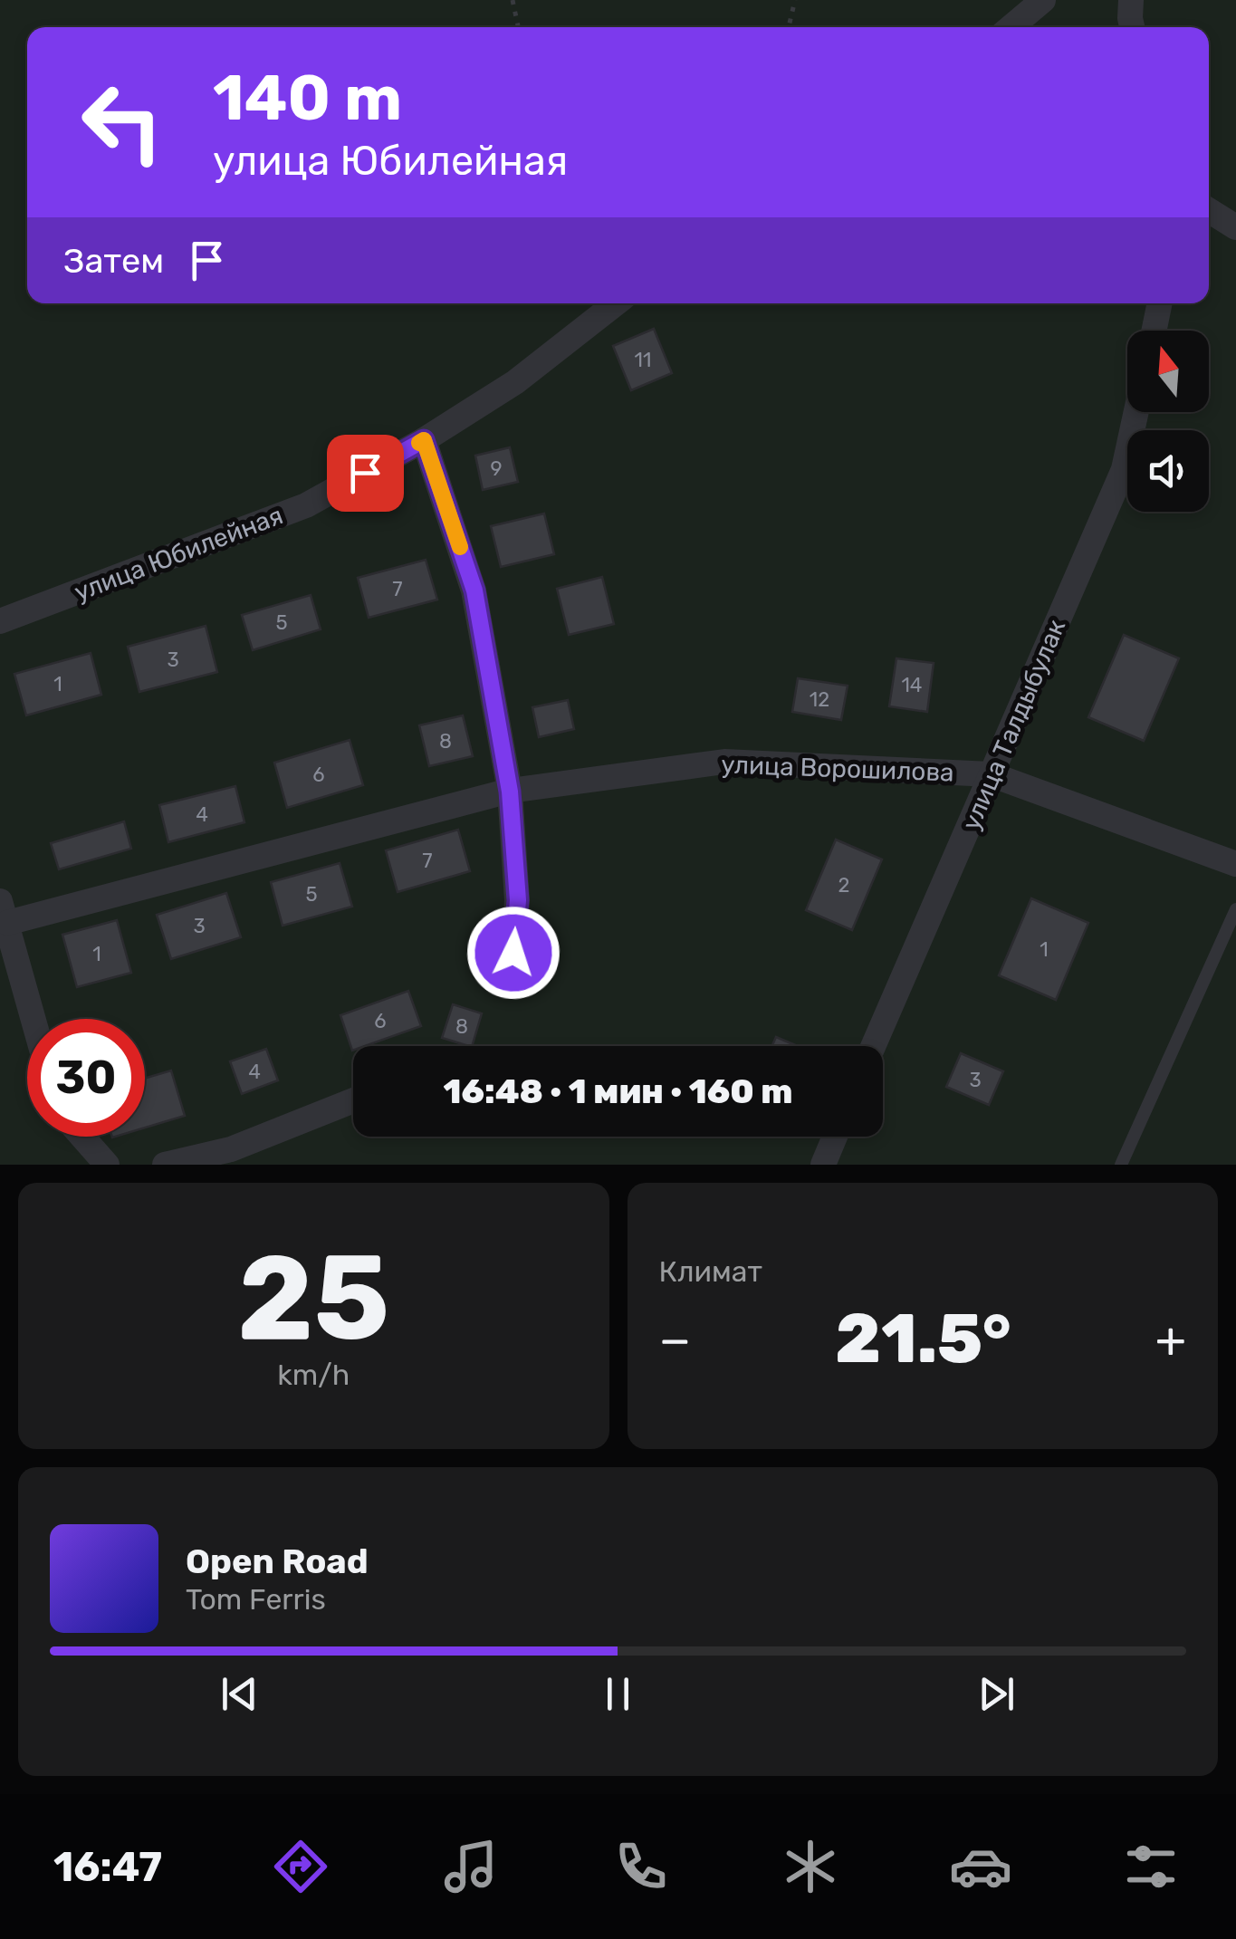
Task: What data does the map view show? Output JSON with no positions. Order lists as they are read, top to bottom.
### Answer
{
  "streets": {
    "street": ["улица Юбилейная", "улица Талдыбулак", "улица Ворошилова"]
  },
  "crossings": [
    ["улица Талдыбулак", "улица Ворошилова"]
  ],
  "house_numbers": [
    "11",
    "9",
    "7",
    "5",
    "3",
    "1",
    "14",
    "12",
    "8",
    "6",
    "4",
    "7",
    "2",
    "5",
    "3",
    "1",
    "1",
    "6",
    "8",
    "4",
    "3"
  ],
  "north": "top",
  "page": {
    "turn": ["140 m", "улица Юбилейная"],
    "then": "Затем",
    "limit": "30",
    "trip": "16:48 · 1 мин · 160 m",
    "tile": [
      ["25", "km/h"],
      "Климат"
    ],
    "heat": ["−", "21.5°", "+"],
    "song": ["Open Road", "Tom Ferris"],
    "tabs": "16:47"
  }
}
